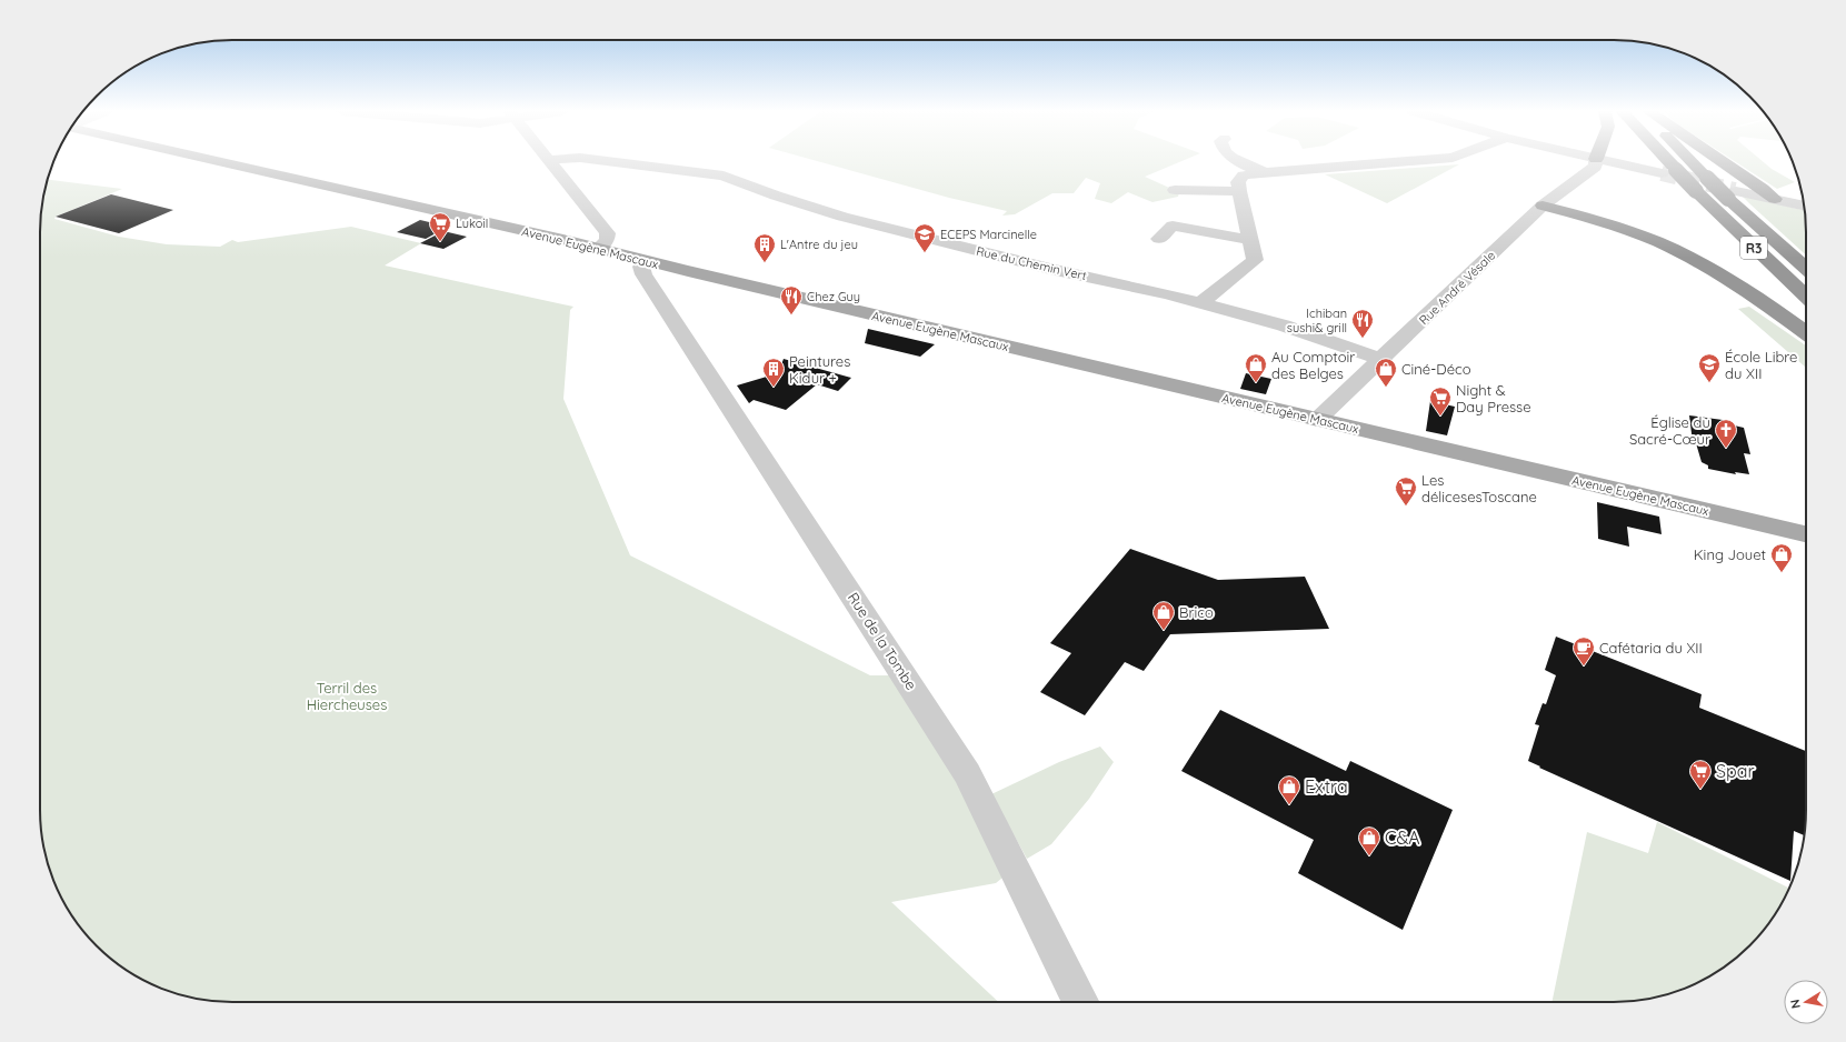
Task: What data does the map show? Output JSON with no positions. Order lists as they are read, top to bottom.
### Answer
{
  "streets": {
    "highway": ["R3"],
    "main road": ["Avenue Eugène Mascaux"],
    "street": ["Rue du Chemin Vert", "Rue André Vésale", "Rue de la Tombe"]
  },
  "crossings": [
    ["Avenue Eugène Mascaux", "Rue André Vésale"],
    ["Avenue Eugène Mascaux", "Rue de la Tombe"],
    ["Rue du Chemin Vert", "Rue André Vésale"]
  ],
  "parks": ["Terril des Hiercheuses"],
  "places": {
    "supermarket": [
      "Lukoil",
      "Night & Day Presse",
      "Les délicesesToscane",
      "Spar"
    ],
    "school or university": ["ECEPS Marcinelle", "École Libre du XII"],
    "building": ["L'Antre du jeu", "Peintures Kidur +"],
    "restaurant": ["Chez Guy", "Ichiban sushi& grill"],
    "shop": [
      "Au Comptoir des Belges",
      "Ciné-Déco",
      "King Jouet",
      "Brico",
      "Extra",
      "C&A"
    ],
    "church": ["Église du Sacré-Cœur"],
    "cafe": ["Cafétaria du XII"]
  },
  "north": "left"
}
